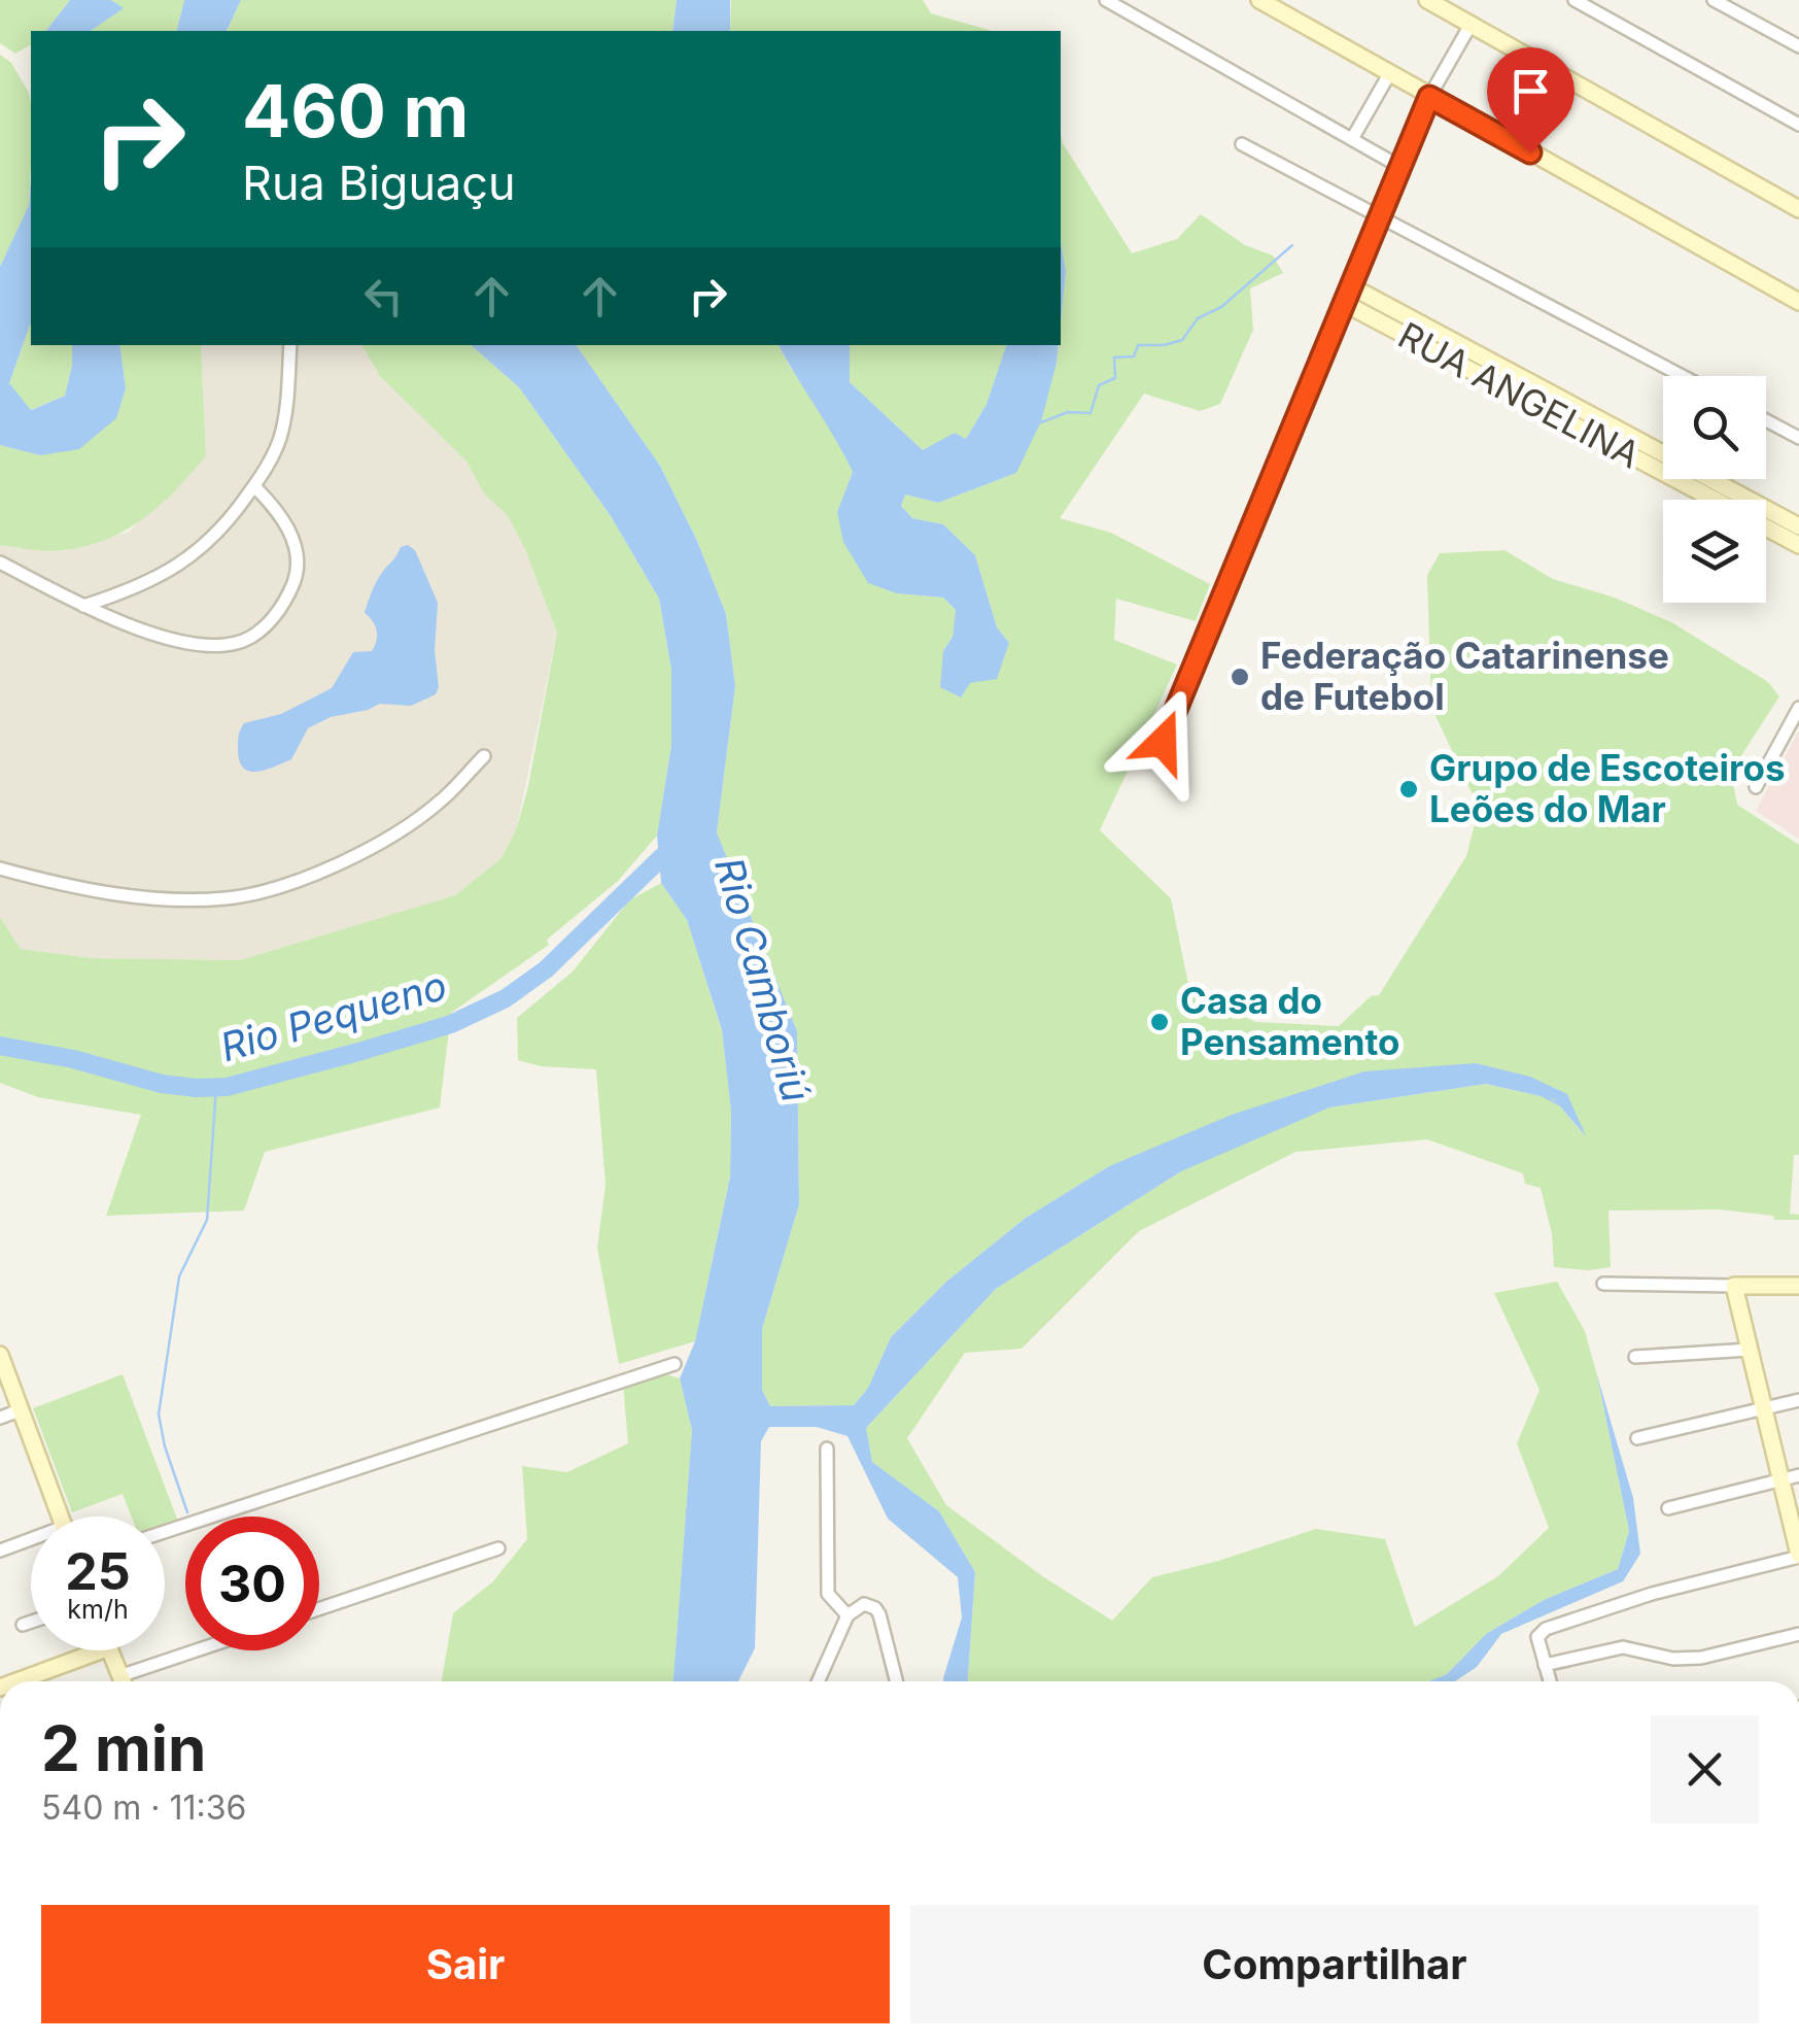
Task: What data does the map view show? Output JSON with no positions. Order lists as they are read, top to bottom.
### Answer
{
  "streets": {
    "street": ["RUA ANGELINA"]
  },
  "water": ["Rio Camboriú", "Rio Pequeno"],
  "places": ["Federação Catarinense de Futebol", "Grupo de Escoteiros Leões do Mar", "Casa do Pensamento"],
  "page": {
    "turn": ["460 m", "Rua Biguaçu"],
    "speed": "25 km/h",
    "limit": "30",
    "heading": ["2 min", "540 m · 11:36"],
    "buttons": ["Sair", "Compartilhar"]
  }
}
